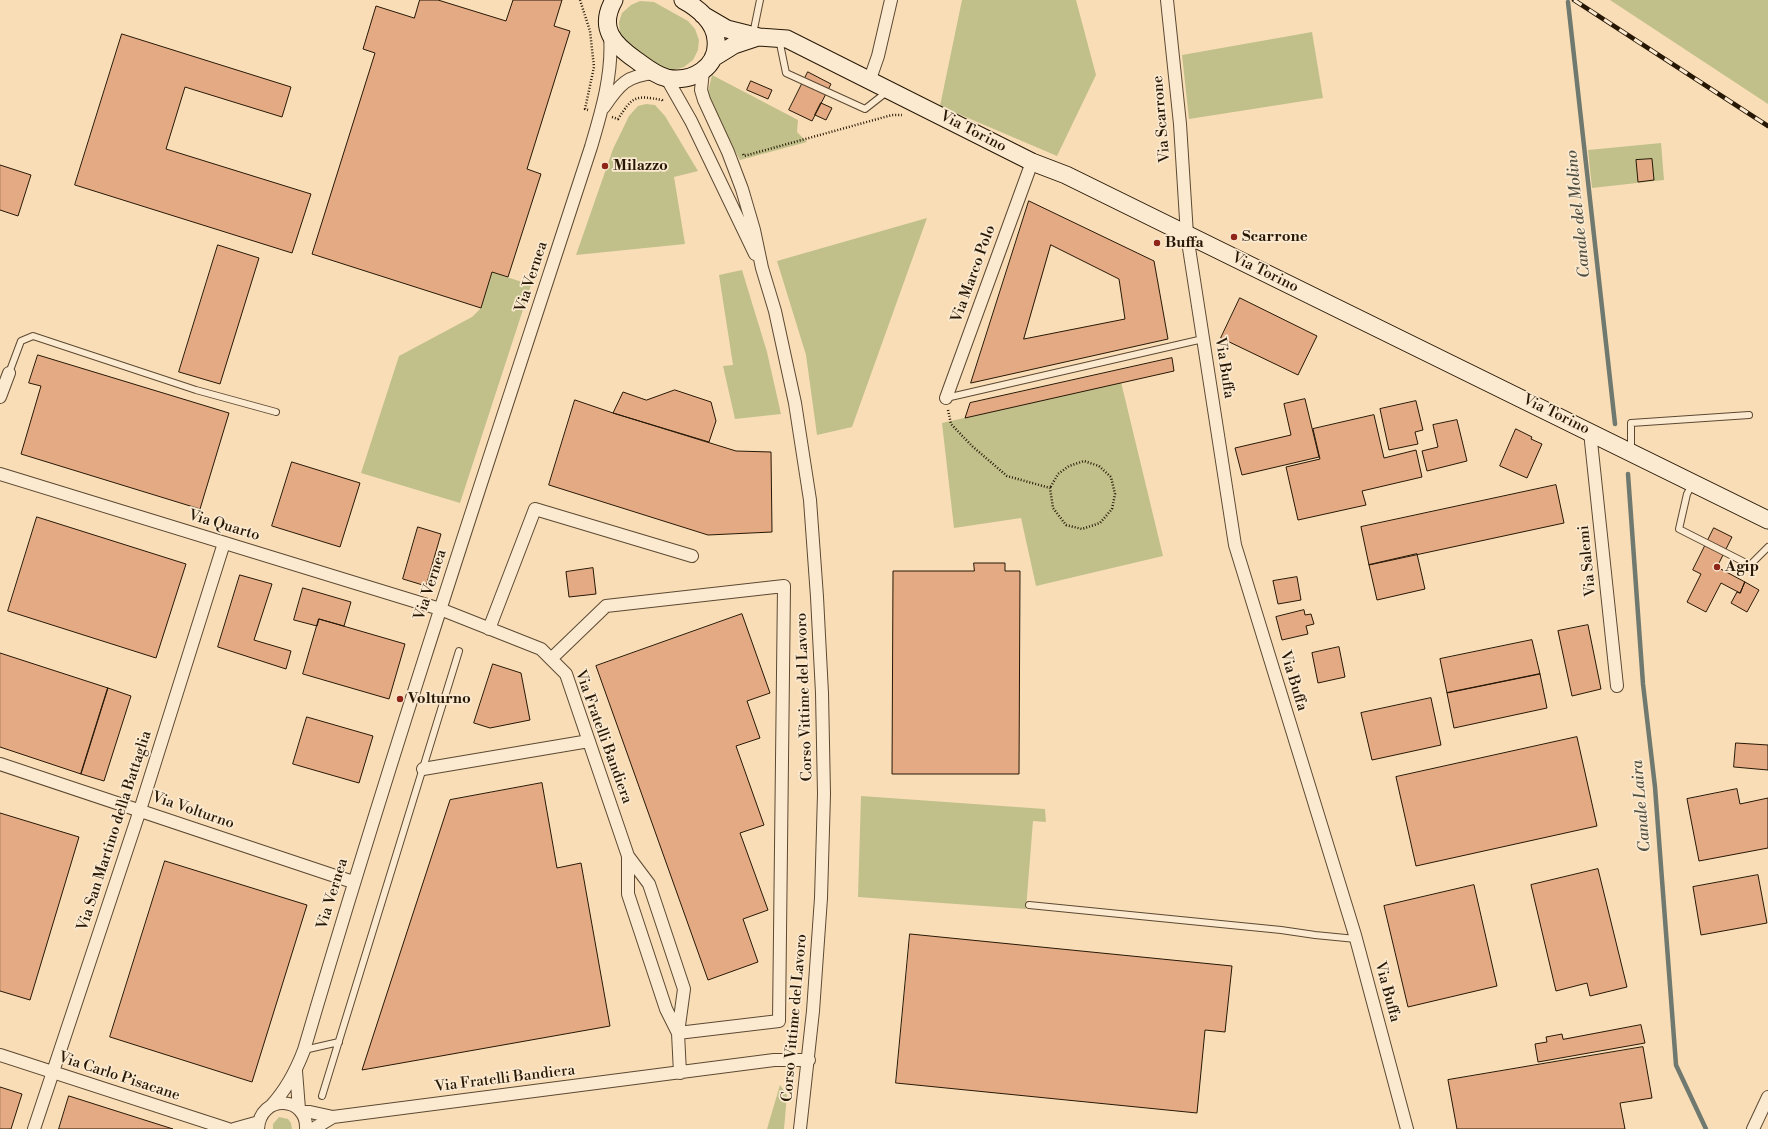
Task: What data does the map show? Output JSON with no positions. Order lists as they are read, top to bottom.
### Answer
{
  "streets": {
    "main road": ["Via Torino"],
    "street": [
      "Via Scarrone",
      "Via Marco Polo",
      "Via Vernea",
      "Via Buffa",
      "Via Quarto",
      "Via Salemi",
      "Corso Vittime del Lavoro",
      "Via Fratelli Bandiera",
      "Via Volturno",
      "Via San Martino della Battaglia",
      "Via Carlo Pisacane"
    ]
  },
  "crossings": [
    ["Via Scarrone", "Via Torino"],
    ["Via Scarrone", "Via Buffa"],
    ["Via Torino", "Via Marco Polo"],
    ["Via Torino", "Via Buffa"],
    ["Via Torino", "Via Salemi"],
    ["Via Vernea", "Via Quarto"],
    ["Via Vernea", "Via Fratelli Bandiera"],
    ["Via Vernea", "Via Volturno"],
    ["Via Quarto", "Via Fratelli Bandiera"],
    ["Via Quarto", "Via San Martino della Battaglia"],
    ["Corso Vittime del Lavoro", "Via Fratelli Bandiera"],
    ["Via Volturno", "Via San Martino della Battaglia"],
    ["Via San Martino della Battaglia", "Via Carlo Pisacane"]
  ],
  "water": ["Canale del Molino", "Canale Laira"],
  "places": [
    "Milazzo",
    "Scarrone",
    "Buffa",
    "Agip",
    "Volturno"
  ]
}
